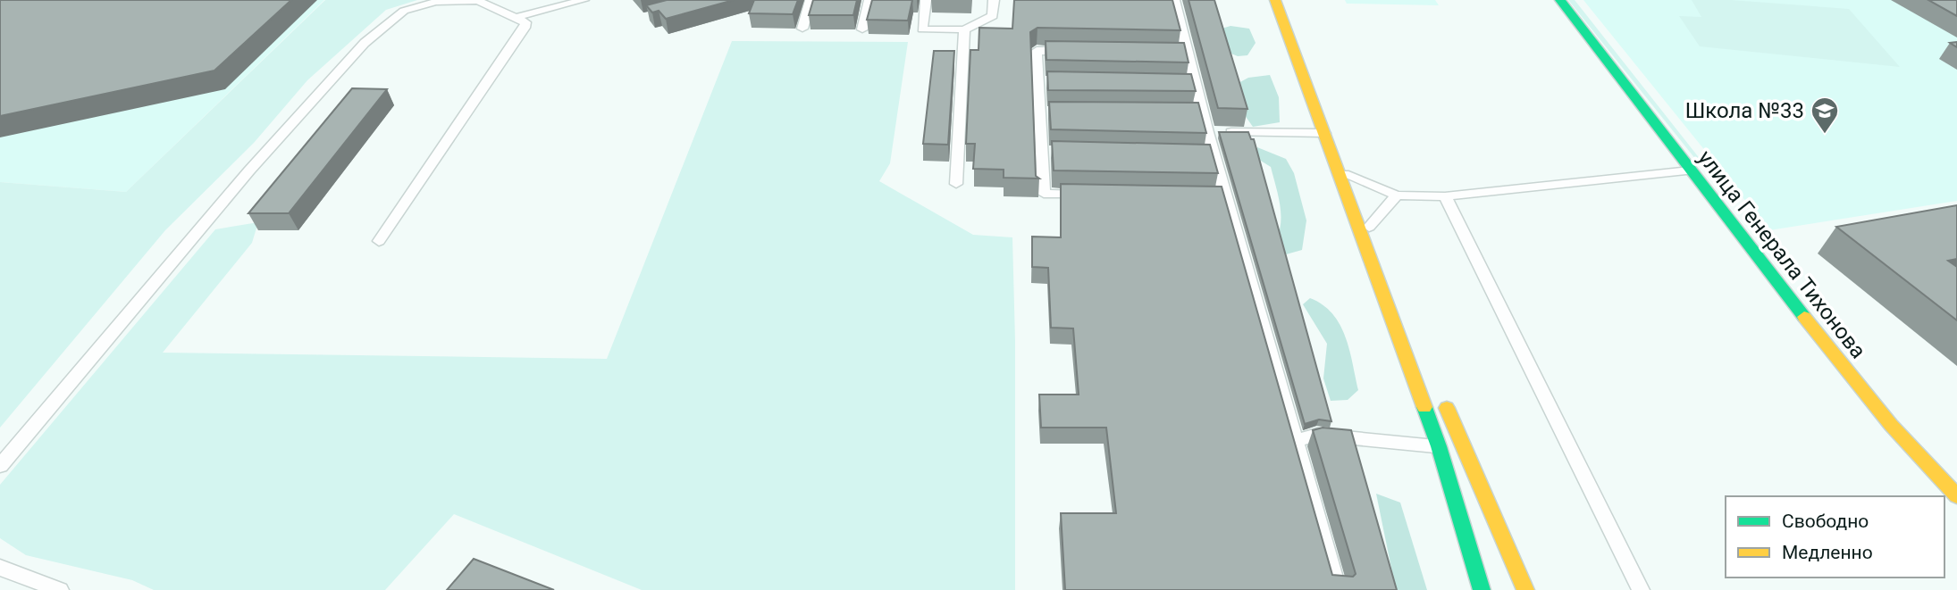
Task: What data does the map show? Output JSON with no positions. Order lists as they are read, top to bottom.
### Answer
{
  "streets": {
    "main road": ["улица Генерала Тихонова"]
  },
  "places": {
    "school or university": ["Школа №33"]
  },
  "legend": ["Свободно", "Медленно"]
}
